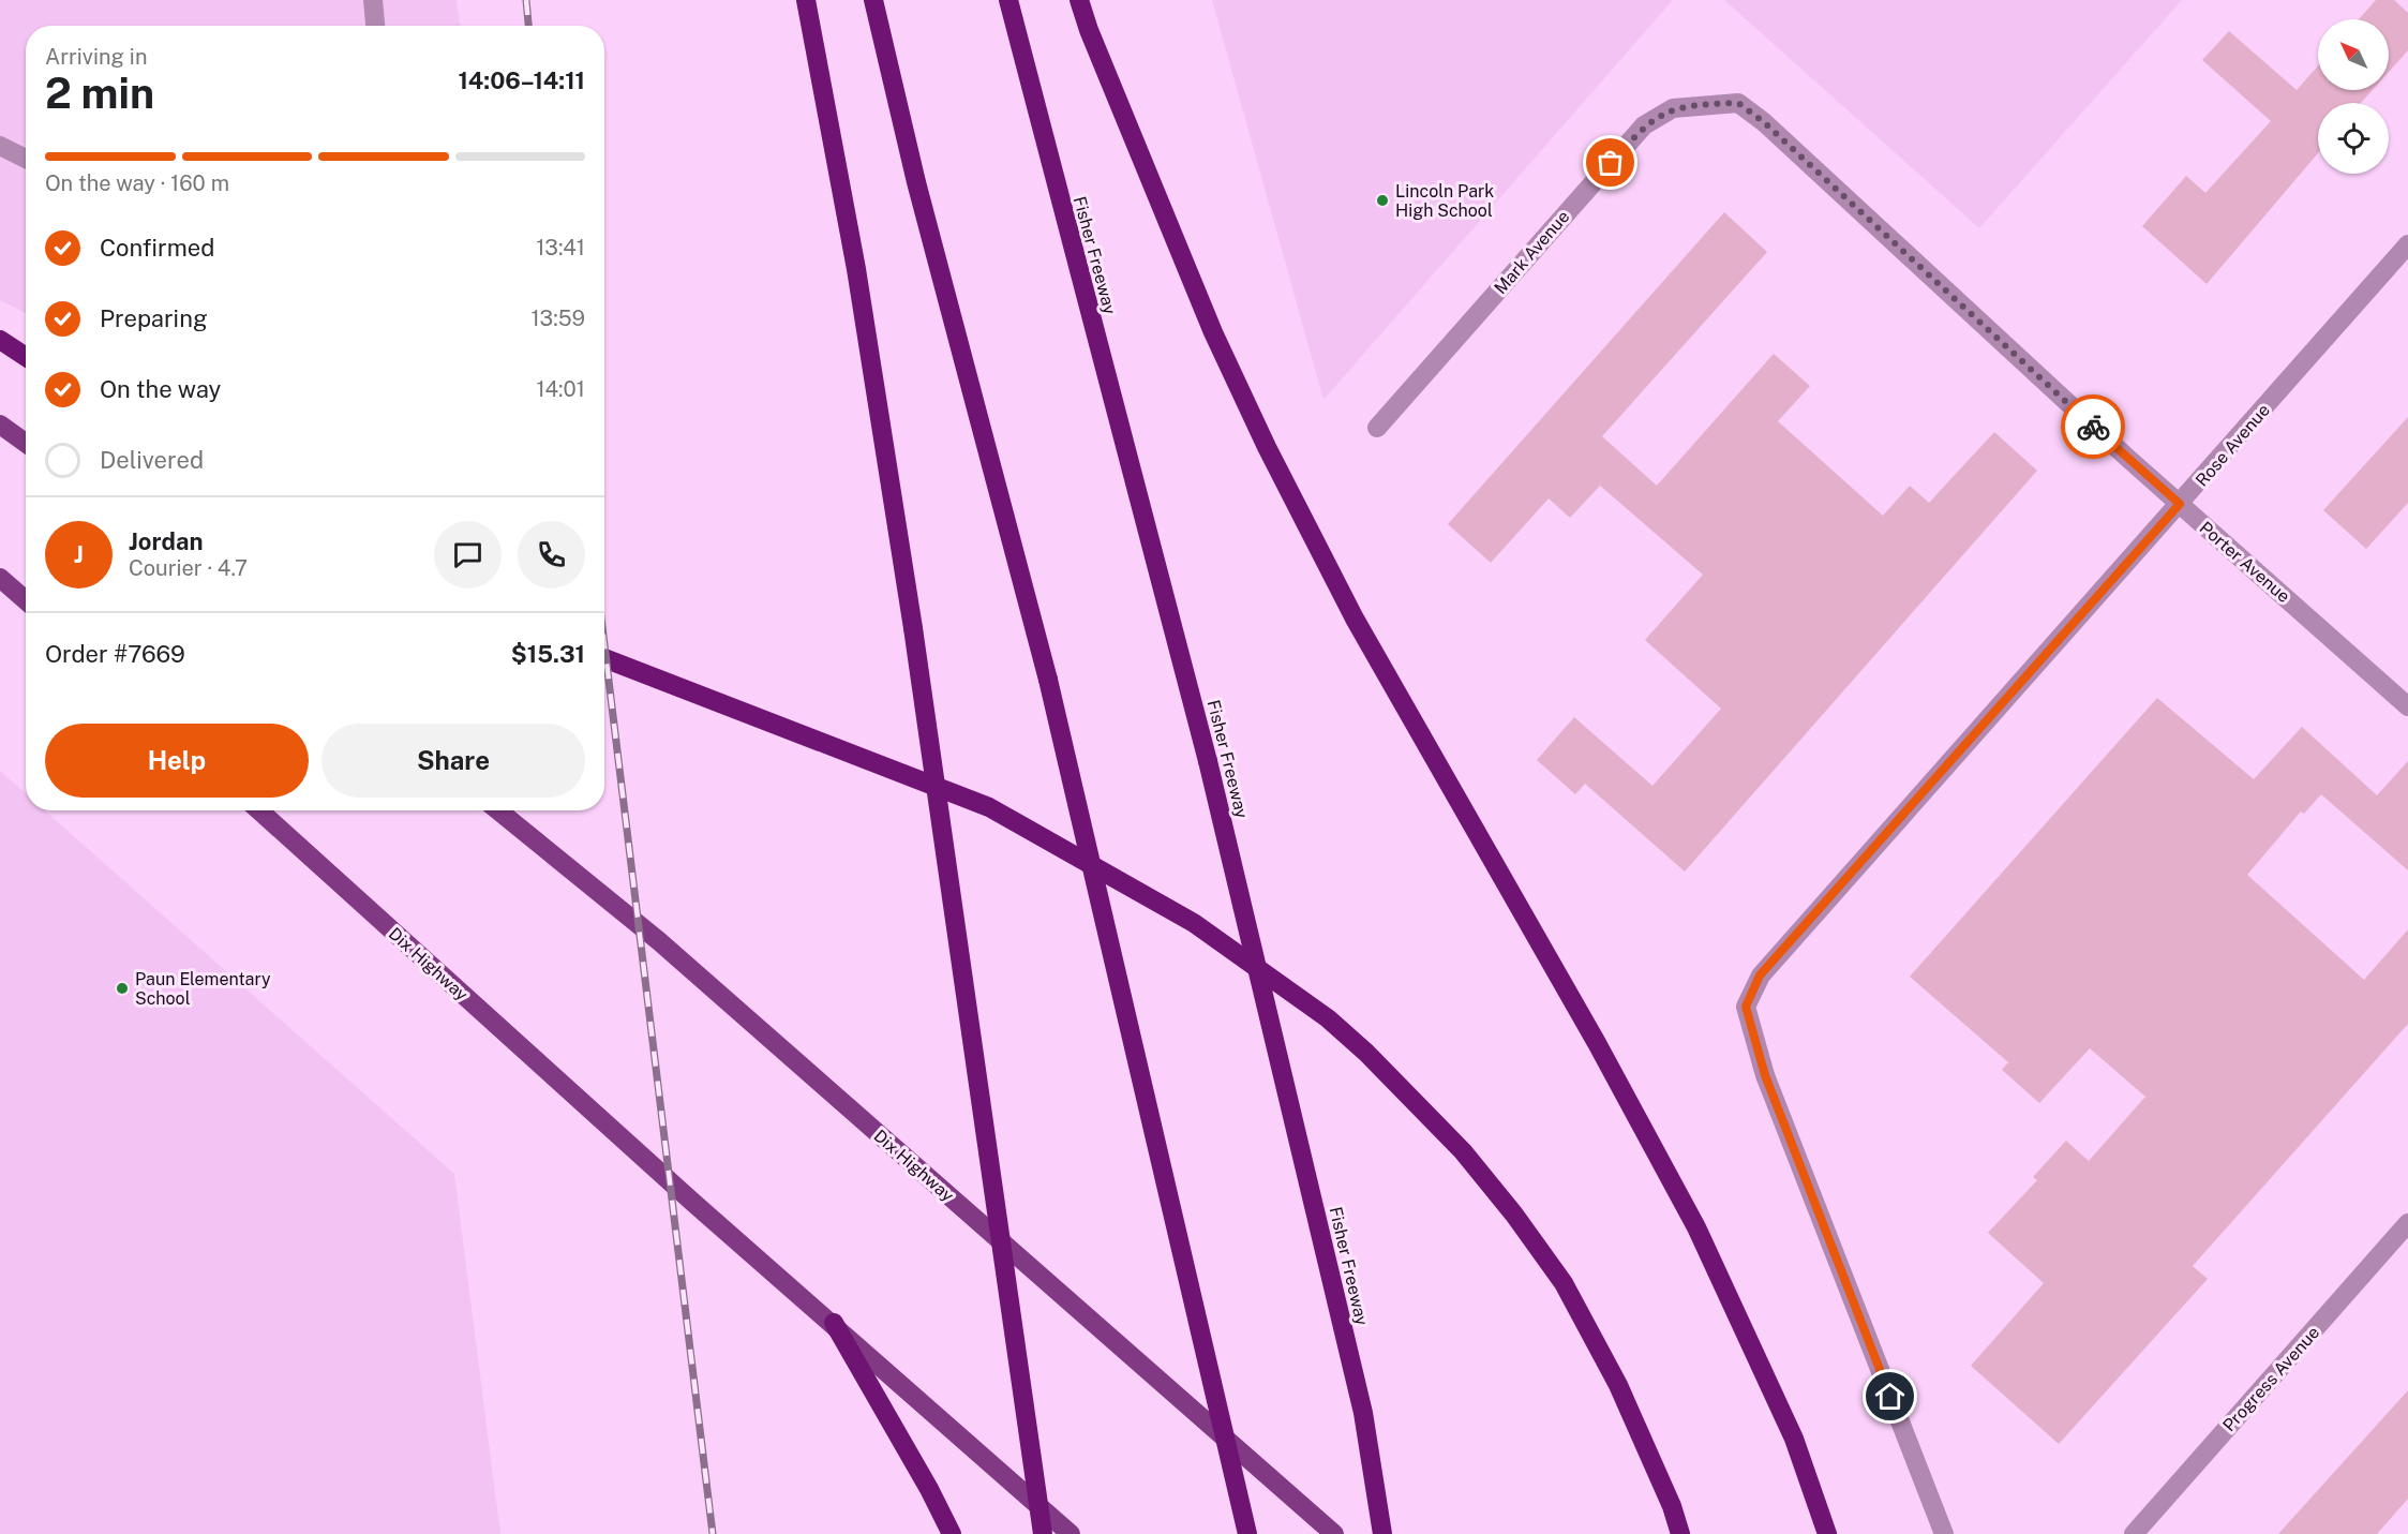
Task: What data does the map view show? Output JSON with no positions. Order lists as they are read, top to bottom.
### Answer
{
  "streets": {
    "highway": ["Fisher Freeway"],
    "main road": ["Dix Highway"],
    "street": [
      "Mark Avenue",
      "Rose Avenue",
      "Porter Avenue",
      "Progress Avenue"
    ]
  },
  "crossings": [
    ["Mark Avenue", "Porter Avenue"],
    ["Rose Avenue", "Porter Avenue"]
  ],
  "places": ["Lincoln Park High School", "Paun Elementary School"],
  "north": "top left",
  "page": {
    "heading": ["2 min", "Arriving in", "14:06–14:11"],
    "panel": [
      "Jordan",
      "Courier · 4.7",
      "Order #7669",
      "$15.31"
    ],
    "bar": "On the way · 160 m",
    "list": [
      ["Confirmed", "13:41"],
      ["Preparing", "13:59"],
      ["On the way", "14:01"],
      "Delivered"
    ],
    "round": "J",
    "buttons": ["Help", "Share"]
  }
}
